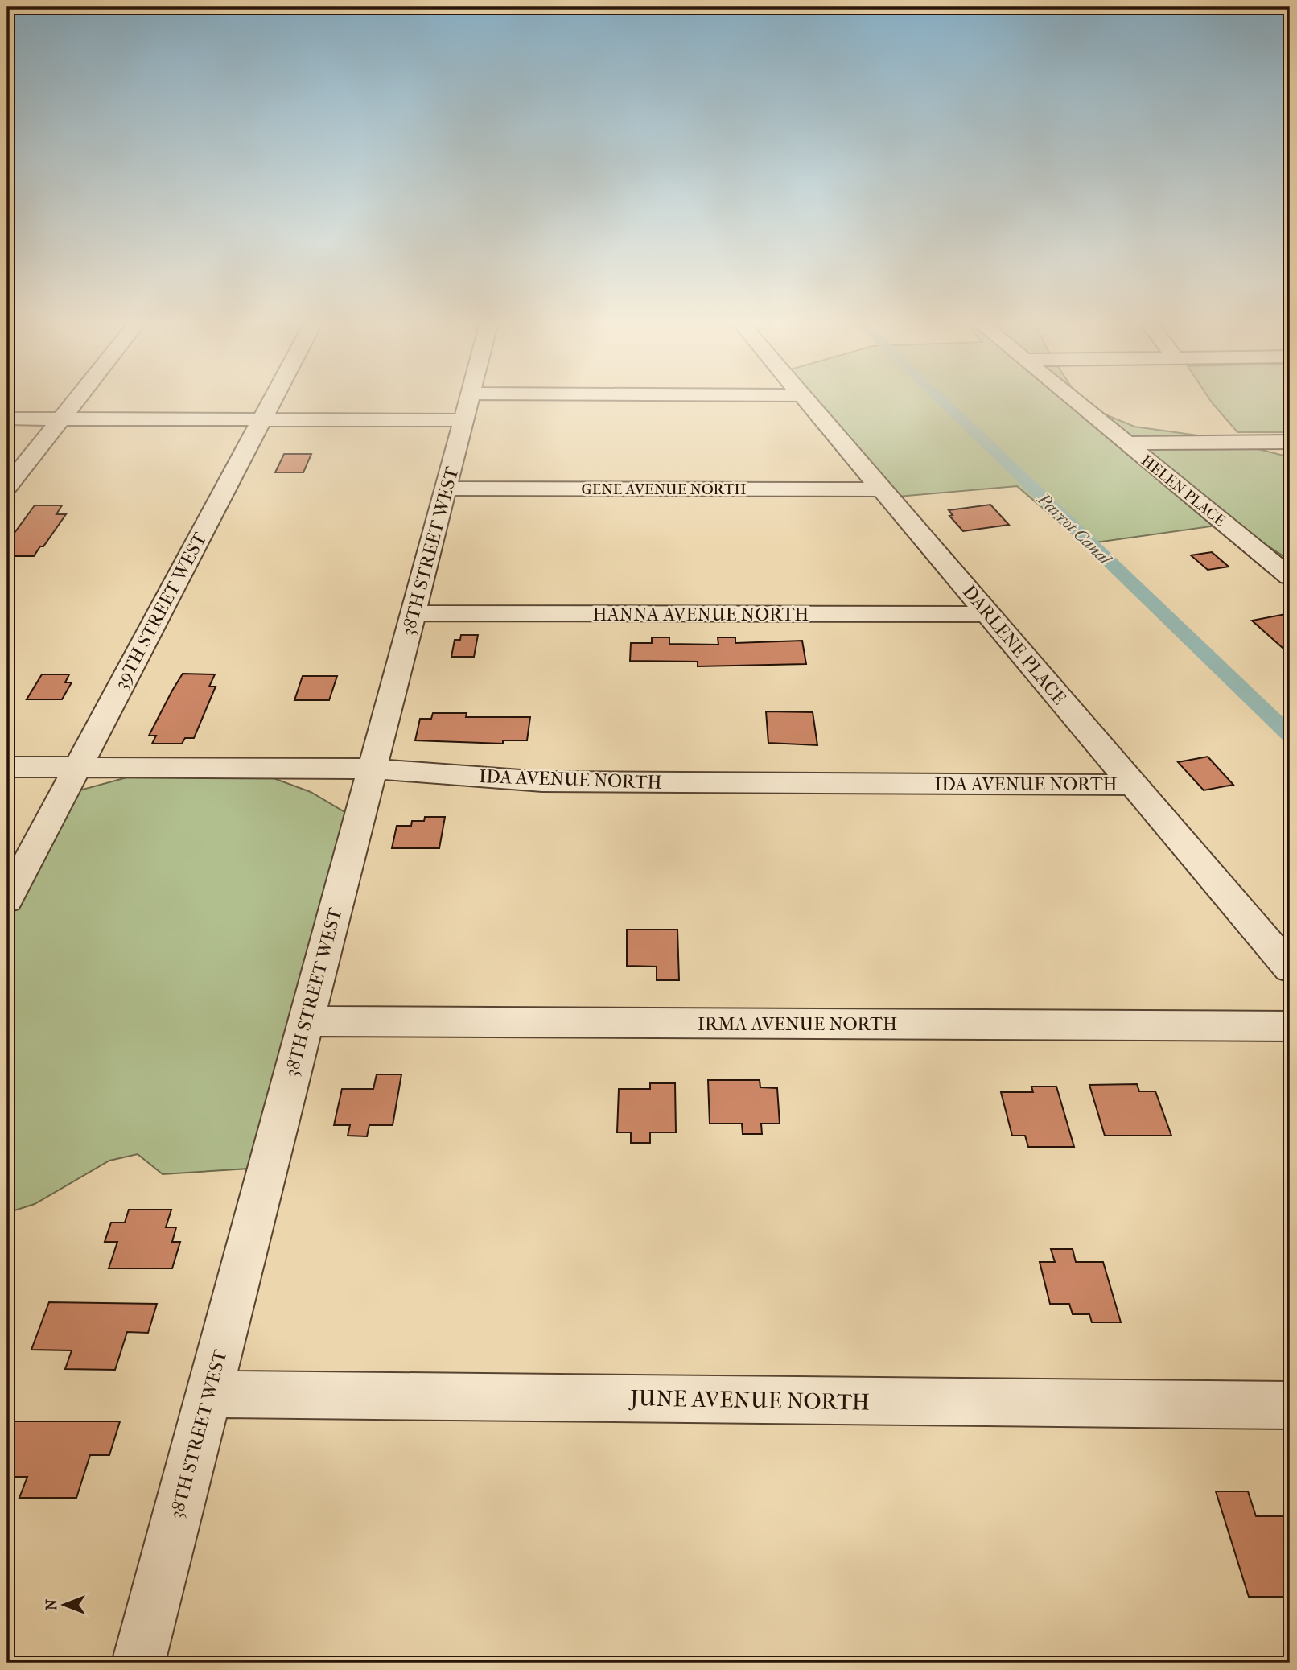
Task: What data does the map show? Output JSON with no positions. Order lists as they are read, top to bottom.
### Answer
{
  "streets": {
    "street": [
      "GENE AVENUE NORTH",
      "HELEN PLACE",
      "38TH STREET WEST",
      "39TH STREET WEST",
      "HANNA AVENUE NORTH",
      "DARLENE PLACE",
      "IDA AVENUE NORTH",
      "IRMA AVENUE NORTH",
      "JUNE AVENUE NORTH"
    ]
  },
  "crossings": [
    ["GENE AVENUE NORTH", "38TH STREET WEST"],
    ["GENE AVENUE NORTH", "DARLENE PLACE"],
    ["38TH STREET WEST", "HANNA AVENUE NORTH"],
    ["38TH STREET WEST", "IDA AVENUE NORTH"],
    ["38TH STREET WEST", "IRMA AVENUE NORTH"],
    ["38TH STREET WEST", "JUNE AVENUE NORTH"],
    ["39TH STREET WEST", "IDA AVENUE NORTH"],
    ["HANNA AVENUE NORTH", "DARLENE PLACE"],
    ["DARLENE PLACE", "IDA AVENUE NORTH"]
  ],
  "water": ["Parrot Canal"],
  "north": "left"
}
